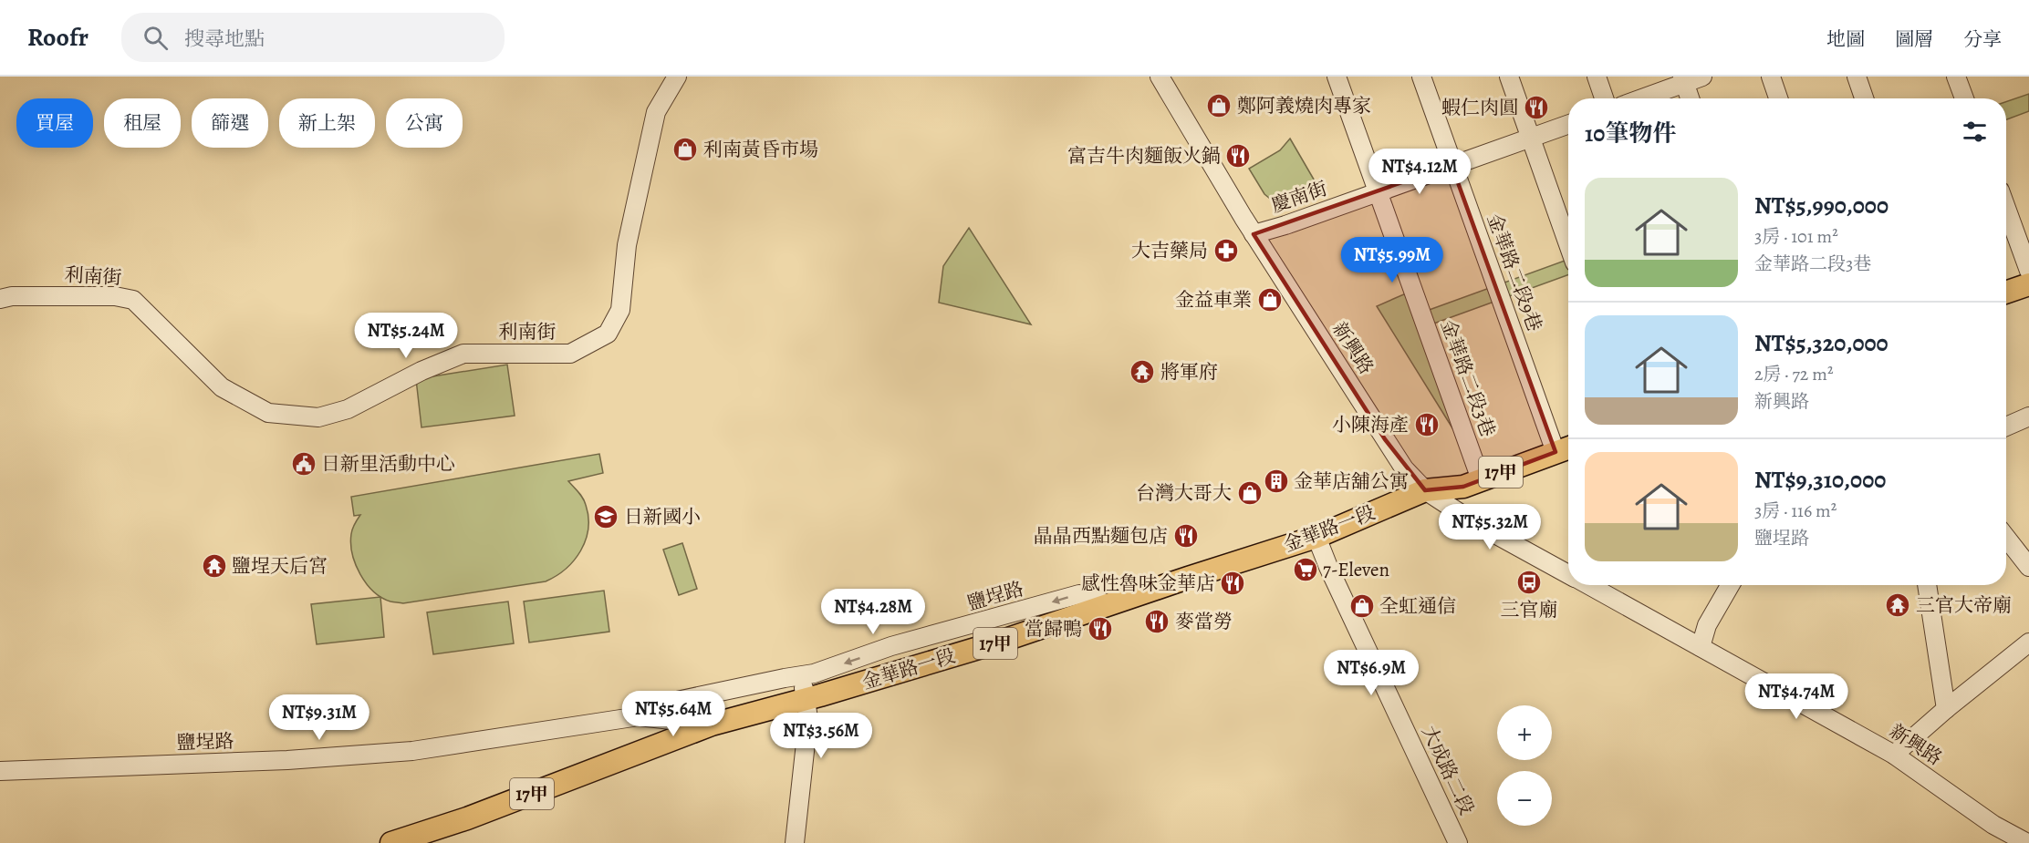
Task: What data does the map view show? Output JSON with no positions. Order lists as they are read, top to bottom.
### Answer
{
  "streets": {
    "main road": ["17甲", "金華路一段"],
    "street": [
      "慶南街",
      "金華路二段9巷",
      "利南街",
      "新興路",
      "金華路二段3巷",
      "鹽埕路",
      "大成路二段"
    ]
  },
  "crossings": [
    ["慶南街", "金華路二段9巷"],
    ["慶南街", "新興路"],
    ["慶南街", "金華路二段3巷"],
    ["金華路二段9巷", "17甲"],
    ["新興路", "17甲"],
    ["新興路", "金華路一段"],
    ["金華路二段3巷", "17甲"],
    ["17甲", "金華路一段"],
    ["金華路一段", "鹽埕路"],
    ["金華路一段", "大成路二段"]
  ],
  "places": {
    "shop": [
      "鄭阿義燒肉專家",
      "利南黃昏市場",
      "金益車業",
      "台灣大哥大",
      "全虹通信"
    ],
    "restaurant": [
      "蝦仁肉圓",
      "富吉牛肉麵飯火鍋",
      "小陳海產",
      "晶晶西點麵包店",
      "感性魯味金華店",
      "麥當勞",
      "當歸鴨"
    ],
    "pharmacy": ["大吉藥局"],
    "temple": ["將軍府", "鹽埕天后宮", "三官大帝廟"],
    "public building": ["日新里活動中心"],
    "building": ["金華店舖公寓"],
    "school or university": ["日新國小"],
    "supermarket": ["7-Eleven"],
    "bus stop": ["三官廟"]
  },
  "page": {
    "header": "Roofr",
    "search": "搜尋地點",
    "nav": ["地圖", "圖層", "分享"],
    "chip": [
      "買屋",
      "租屋",
      "篩選",
      "新上架",
      "公寓"
    ],
    "heading": "10筆物件",
    "price": [
      "NT$4.12M",
      "NT$5.99M",
      "NT$5.24M",
      "NT$5.32M",
      "NT$4.28M",
      "NT$6.9M",
      "NT$4.74M",
      "NT$5.64M",
      "NT$9.31M",
      "NT$3.56M"
    ],
    "list": [
      {
        "name": "NT$5,990,000",
        "note": "3房 · 101 m² · 金華路二段3巷"
      },
      {
        "name": "NT$5,320,000",
        "note": "2房 · 72 m² · 新興路"
      },
      {
        "name": "NT$9,310,000",
        "note": "3房 · 116 m² · 鹽埕路"
      }
    ],
    "map_buttons": ["+", "−"]
  }
}
